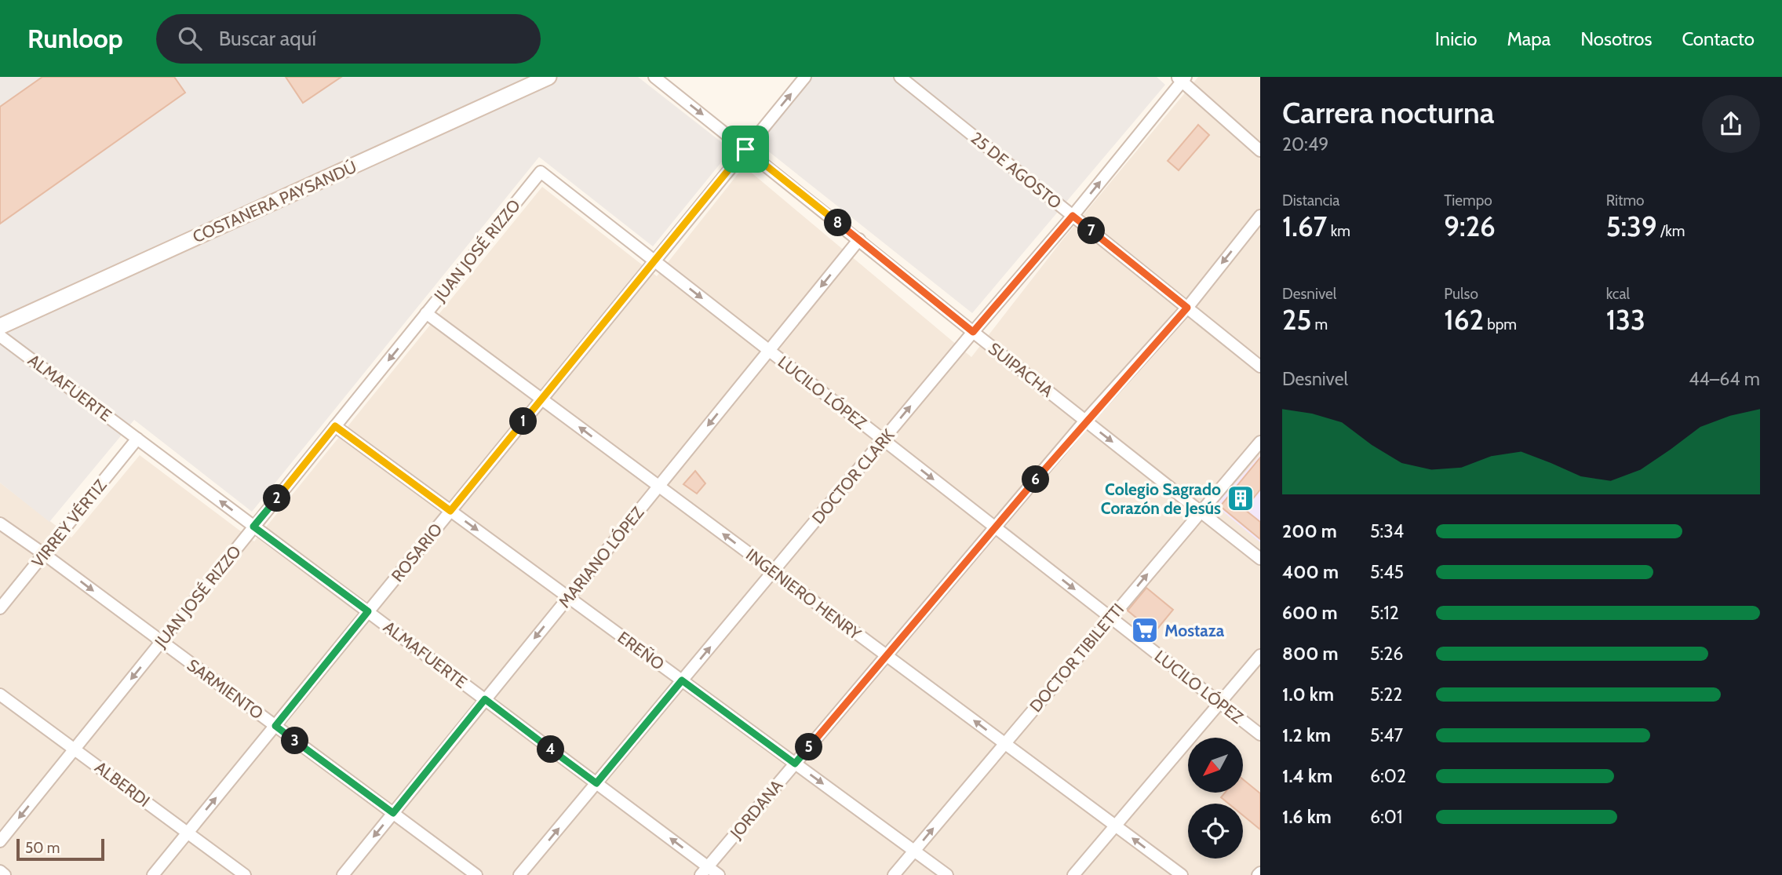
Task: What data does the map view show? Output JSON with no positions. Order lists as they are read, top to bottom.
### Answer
{
  "streets": {
    "main road": ["COSTANERA PAYSANDÚ"],
    "street": [
      "25 DE AGOSTO",
      "JUAN JOSÉ RIZZO",
      "SUIPACHA",
      "ALMAFUERTE",
      "LUCILO LÓPEZ",
      "DOCTOR CLARK",
      "VIRREY VÉRTIZ",
      "ROSARIO",
      "MARIANO LÓPEZ",
      "INGENIERO HENRY",
      "EREÑO",
      "DOCTOR TIBILETTI",
      "SARMIENTO",
      "ALBERDI",
      "JORDANA"
    ]
  },
  "crossings": [
    ["25 DE AGOSTO", "DOCTOR CLARK"],
    ["25 DE AGOSTO", "JORDANA"],
    ["JUAN JOSÉ RIZZO", "ALMAFUERTE"],
    ["JUAN JOSÉ RIZZO", "LUCILO LÓPEZ"],
    ["JUAN JOSÉ RIZZO", "INGENIERO HENRY"],
    ["JUAN JOSÉ RIZZO", "EREÑO"],
    ["JUAN JOSÉ RIZZO", "SARMIENTO"],
    ["JUAN JOSÉ RIZZO", "ALBERDI"],
    ["SUIPACHA", "DOCTOR CLARK"],
    ["SUIPACHA", "ROSARIO"],
    ["SUIPACHA", "MARIANO LÓPEZ"],
    ["SUIPACHA", "DOCTOR TIBILETTI"],
    ["SUIPACHA", "JORDANA"],
    ["ALMAFUERTE", "DOCTOR CLARK"],
    ["ALMAFUERTE", "VIRREY VÉRTIZ"],
    ["ALMAFUERTE", "ROSARIO"],
    ["ALMAFUERTE", "MARIANO LÓPEZ"],
    ["ALMAFUERTE", "JORDANA"],
    ["LUCILO LÓPEZ", "DOCTOR CLARK"],
    ["LUCILO LÓPEZ", "ROSARIO"],
    ["LUCILO LÓPEZ", "MARIANO LÓPEZ"],
    ["LUCILO LÓPEZ", "DOCTOR TIBILETTI"],
    ["LUCILO LÓPEZ", "JORDANA"],
    ["DOCTOR CLARK", "INGENIERO HENRY"],
    ["DOCTOR CLARK", "EREÑO"],
    ["VIRREY VÉRTIZ", "SARMIENTO"],
    ["ROSARIO", "INGENIERO HENRY"],
    ["ROSARIO", "EREÑO"],
    ["ROSARIO", "SARMIENTO"],
    ["ROSARIO", "ALBERDI"],
    ["MARIANO LÓPEZ", "INGENIERO HENRY"],
    ["MARIANO LÓPEZ", "EREÑO"],
    ["MARIANO LÓPEZ", "SARMIENTO"],
    ["INGENIERO HENRY", "DOCTOR TIBILETTI"],
    ["INGENIERO HENRY", "JORDANA"],
    ["EREÑO", "DOCTOR TIBILETTI"],
    ["EREÑO", "JORDANA"]
  ],
  "one_way": [
    "JUAN JOSÉ RIZZO",
    "LUCILO LÓPEZ",
    "DOCTOR CLARK",
    "MARIANO LÓPEZ",
    "INGENIERO HENRY",
    "EREÑO",
    "DOCTOR TIBILETTI"
  ],
  "places": {
    "building": ["Colegio Sagrado Corazón de Jesús"],
    "supermarket": ["Mostaza"]
  },
  "scale_bar": "50 m",
  "north": "bottom left",
  "page": {
    "header": "Runloop",
    "search": "Buscar aquí",
    "nav": [
      "Inicio",
      "Mapa",
      "Nosotros",
      "Contacto"
    ],
    "heading": ["Carrera nocturna", "20:49"],
    "stats": [
      ["Distancia", "1.67 km"],
      ["Tiempo", "9:26"],
      ["Ritmo", "5:39 /km"],
      ["Desnivel", "25 m"],
      ["Pulso", "162 bpm"],
      ["kcal", "133"]
    ],
    "pins": [
      "8",
      "7",
      "1",
      "6",
      "2",
      "3",
      "5",
      "4"
    ],
    "chart": ["Desnivel", "44–64 m"],
    "list": [
      {
        "name": "200 m",
        "note": "5:34"
      },
      {
        "name": "400 m",
        "note": "5:45"
      },
      {
        "name": "600 m",
        "note": "5:12"
      },
      {
        "name": "800 m",
        "note": "5:26"
      },
      {
        "name": "1.0 km",
        "note": "5:22"
      },
      {
        "name": "1.2 km",
        "note": "5:47"
      },
      {
        "name": "1.4 km",
        "note": "6:02"
      },
      {
        "name": "1.6 km",
        "note": "6:01"
      }
    ],
    "scale": "50 m"
  }
}
